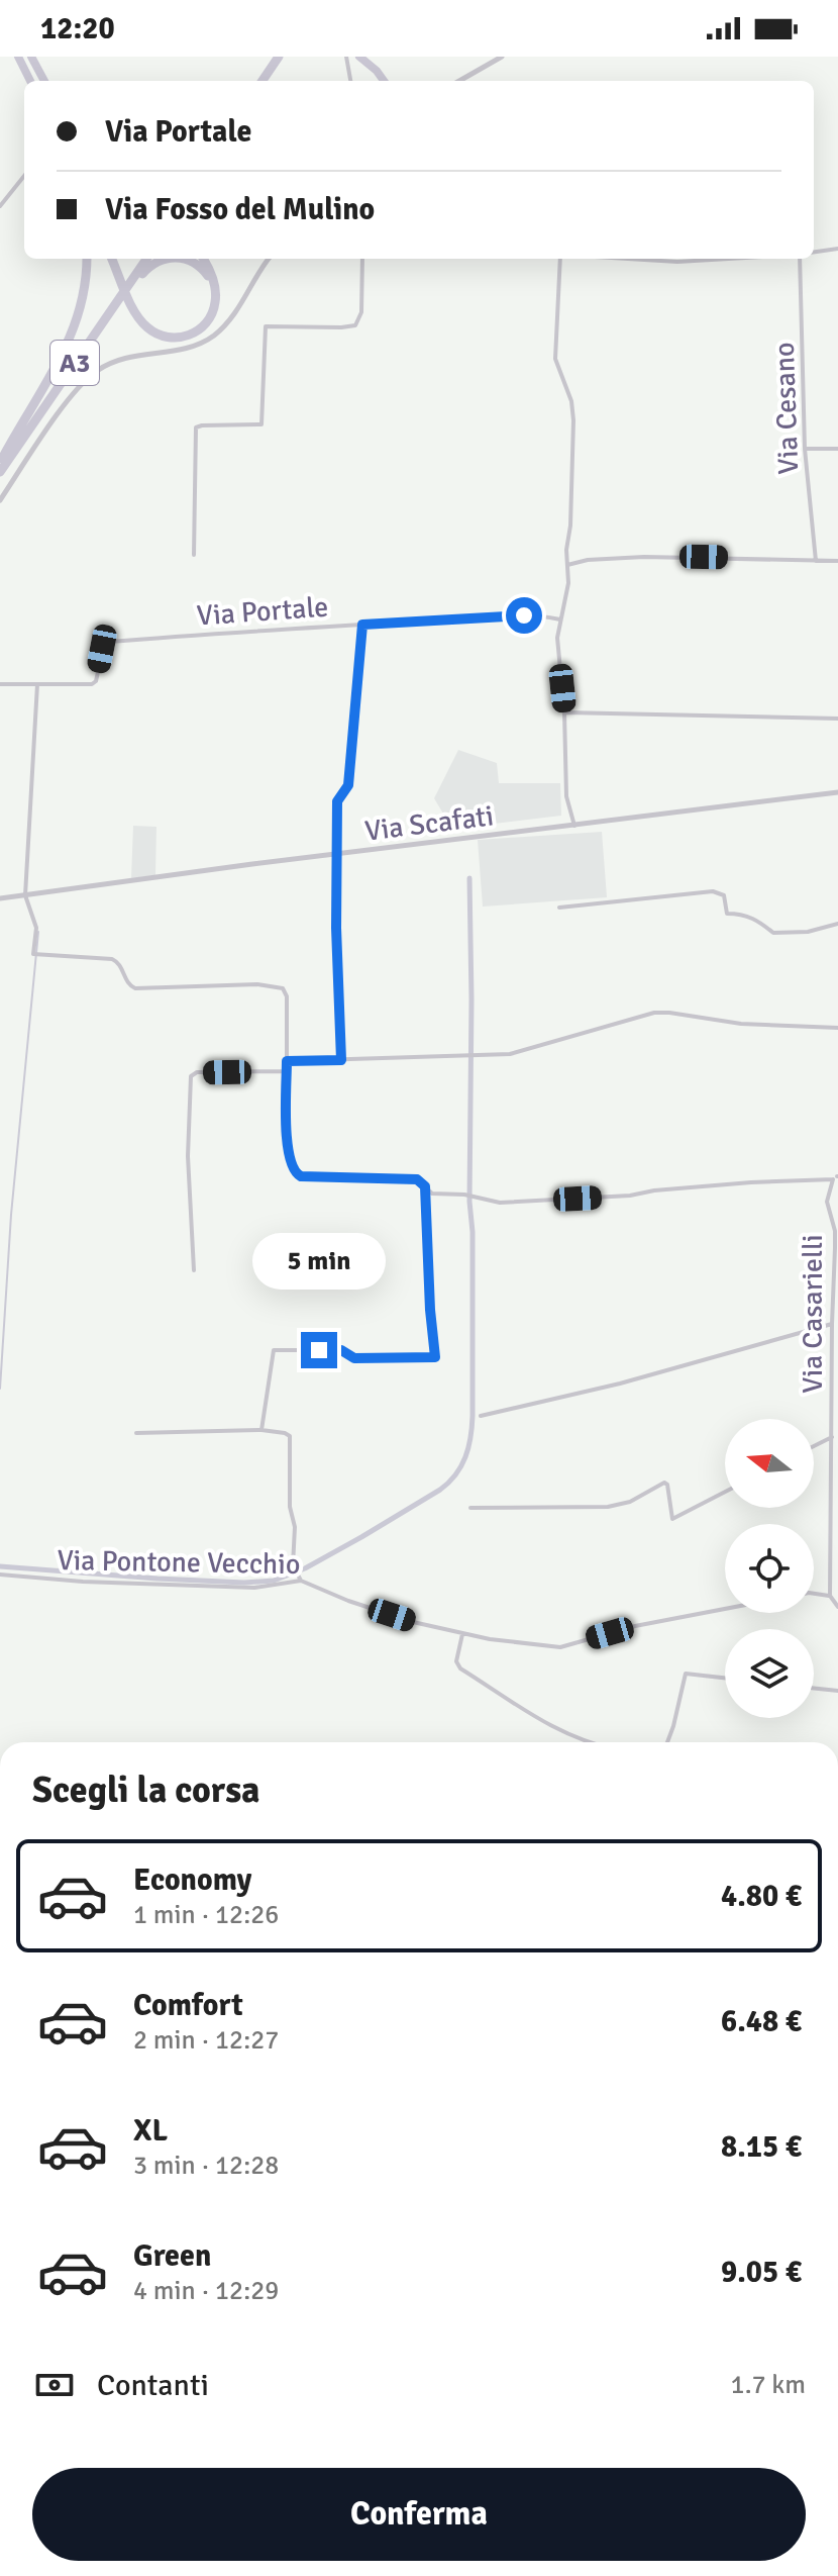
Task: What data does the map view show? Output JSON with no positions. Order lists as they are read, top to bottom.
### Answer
{
  "streets": {
    "highway": ["A3"],
    "street": [
      "Via Cesano",
      "Via Portale",
      "Via Scafati",
      "Via Casarielli",
      "Via Pontone Vecchio"
    ]
  },
  "north": "left",
  "page": {
    "status": "12:20",
    "banner": ["Via Portale", "Via Fosso del Mulino"],
    "bubble": "5 min",
    "heading": "Scegli la corsa",
    "list": [
      {
        "name": "Economy",
        "note": "1 min · 12:26",
        "value": "4.80 €"
      },
      {
        "name": "Comfort",
        "note": "2 min · 12:27",
        "value": "6.48 €"
      },
      {
        "name": "XL",
        "note": "3 min · 12:28",
        "value": "8.15 €"
      },
      {
        "name": "Green",
        "note": "4 min · 12:29",
        "value": "9.05 €"
      }
    ],
    "pay": ["Contanti", "1.7 km"],
    "buttons": "Conferma"
  }
}
